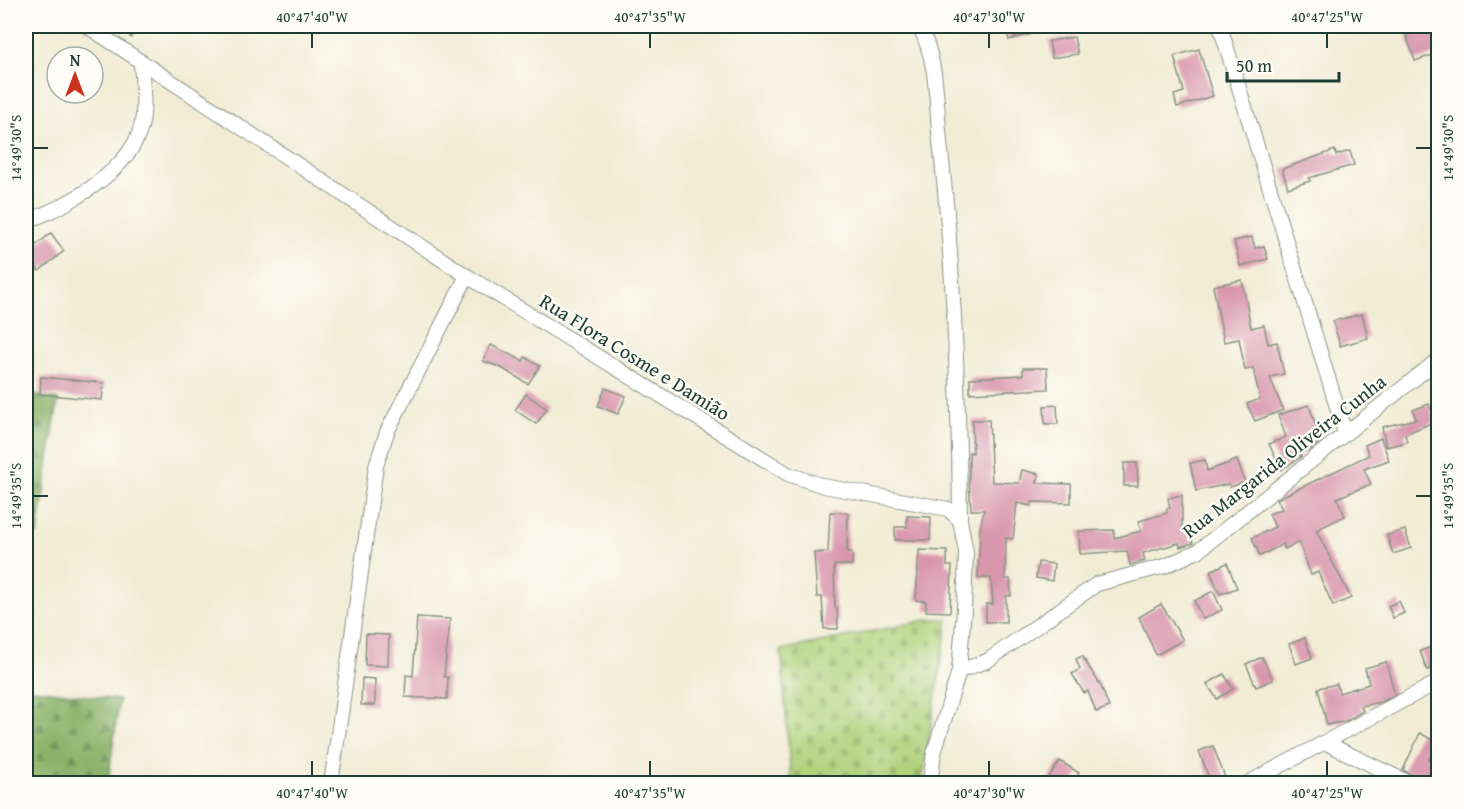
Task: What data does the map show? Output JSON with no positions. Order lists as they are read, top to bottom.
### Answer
{
  "streets": {
    "street": ["Rua Flora Cosme e Damião", "Rua Margarida Oliveira Cunha"]
  },
  "scale_bar": "50 m",
  "north": "top",
  "coordinates": [
    "40°47'40\"W",
    "40°47'35\"W",
    "40°47'30\"W",
    "40°47'25\"W",
    "14°49'30\"S",
    "14°49'35\"S"
  ]
}
